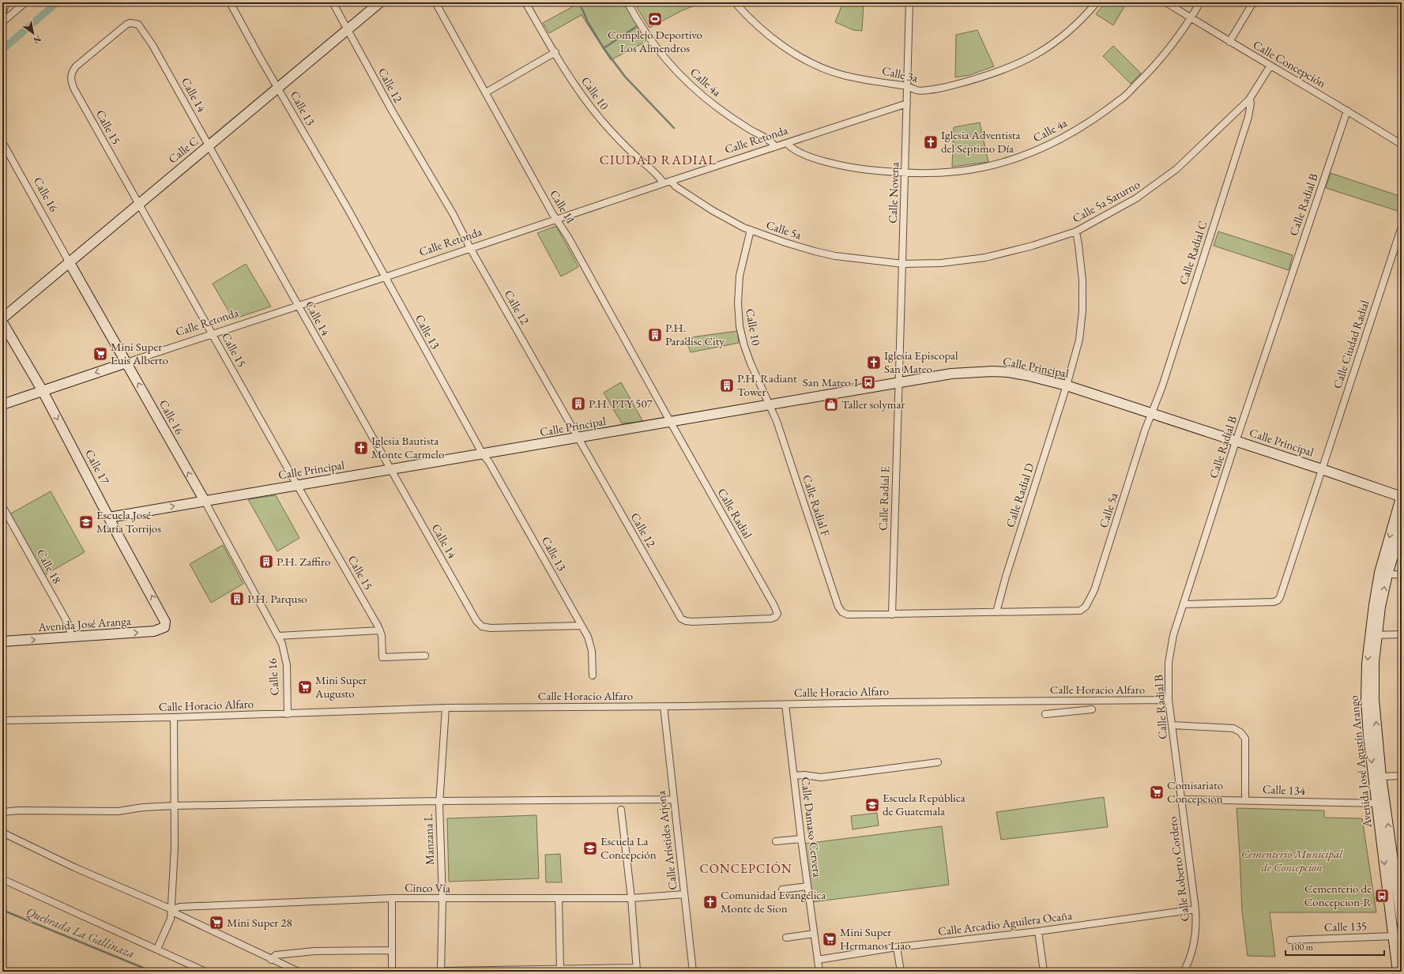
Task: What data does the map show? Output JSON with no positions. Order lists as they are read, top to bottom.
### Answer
{
  "streets": {
    "street": [
      "Calle Concepción",
      "Calle 3a",
      "Calle 4a",
      "Calle 12",
      "Calle 10",
      "Calle 14",
      "Calle 13",
      "Calle 15",
      "Calle Retonda",
      "Calle C",
      "Calle Novena",
      "Calle 16",
      "Calle 5a Saturno",
      "Calle Radial B",
      "Calle 11",
      "Calle 5a",
      "Calle Radial C",
      "Calle Ciudad Radial",
      "Calle Principal",
      "Calle 17",
      "Calle Radial D",
      "Calle Radial E",
      "Calle Radial F",
      "Calle Radial",
      "Calle 18",
      "Avenida José Aranga",
      "Calle Horacio Alfaro",
      "Avenida José Agustín Arango",
      "Calle 134",
      "Calle Damaso Cervera",
      "Manzana L",
      "Calle Arístides Arjona",
      "Calle Roberto Cordero",
      "Cinco Vía",
      "Calle Arcadio Aguilera Ocaña",
      "Calle 135"
    ]
  },
  "crossings": [
    ["Calle Concepción", "Calle 4a"],
    ["Calle Concepción", "Calle 5a Saturno"],
    ["Calle Concepción", "Calle Radial B"],
    ["Calle 3a", "Calle Novena"],
    ["Calle 4a", "Calle Retonda"],
    ["Calle 4a", "Calle Novena"],
    ["Calle 12", "Calle Retonda"],
    ["Calle 12", "Calle C"],
    ["Calle 12", "Calle Principal"],
    ["Calle 12", "Calle Radial"],
    ["Calle 10", "Calle Retonda"],
    ["Calle 10", "Calle 5a"],
    ["Calle 10", "Calle Principal"],
    ["Calle 10", "Calle Radial F"],
    ["Calle 14", "Calle 13"],
    ["Calle 14", "Calle 15"],
    ["Calle 14", "Calle Retonda"],
    ["Calle 14", "Calle C"],
    ["Calle 14", "Calle Principal"],
    ["Calle 13", "Calle Retonda"],
    ["Calle 13", "Calle C"],
    ["Calle 13", "Calle Principal"],
    ["Calle 15", "Calle Retonda"],
    ["Calle 15", "Calle C"],
    ["Calle 15", "Calle Principal"],
    ["Calle Retonda", "Calle Novena"],
    ["Calle Retonda", "Calle 16"],
    ["Calle Retonda", "Calle 11"],
    ["Calle Retonda", "Calle 5a"],
    ["Calle Retonda", "Calle 17"],
    ["Calle C", "Calle 16"],
    ["Calle Novena", "Calle 5a Saturno"],
    ["Calle Novena", "Calle 5a"],
    ["Calle Novena", "Calle Principal"],
    ["Calle Novena", "Calle Radial E"],
    ["Calle 16", "Calle Principal"],
    ["Calle 16", "Calle Horacio Alfaro"],
    ["Calle 5a Saturno", "Calle 5a"],
    ["Calle 5a Saturno", "Calle Radial C"],
    ["Calle 5a Saturno", "Calle Radial D"],
    ["Calle Radial B", "Calle Ciudad Radial"],
    ["Calle Radial B", "Calle Principal"],
    ["Calle Radial B", "Calle Horacio Alfaro"],
    ["Calle Radial B", "Calle 134"],
    ["Calle Radial B", "Calle Roberto Cordero"],
    ["Calle 11", "Calle Principal"],
    ["Calle 11", "Calle Radial"],
    ["Calle 5a", "Calle Radial C"],
    ["Calle 5a", "Calle Principal"],
    ["Calle 5a", "Calle Radial D"],
    ["Calle Radial C", "Calle Principal"],
    ["Calle Ciudad Radial", "Calle Principal"],
    ["Calle Principal", "Calle 17"],
    ["Calle Principal", "Calle Radial D"],
    ["Calle Principal", "Calle Radial E"],
    ["Calle Principal", "Calle Radial F"],
    ["Calle Principal", "Calle Radial"],
    ["Calle Principal", "Avenida José Agustín Arango"],
    ["Calle 17", "Avenida José Aranga"],
    ["Calle Radial E", "Calle Radial F"],
    ["Calle 18", "Avenida José Aranga"],
    ["Calle Horacio Alfaro", "Calle Damaso Cervera"],
    ["Calle Horacio Alfaro", "Manzana L"],
    ["Calle Horacio Alfaro", "Calle Arístides Arjona"],
    ["Avenida José Agustín Arango", "Calle 134"],
    ["Avenida José Agustín Arango", "Calle 135"],
    ["Calle 134", "Calle Roberto Cordero"],
    ["Calle Damaso Cervera", "Calle Arcadio Aguilera Ocaña"],
    ["Manzana L", "Cinco Vía"],
    ["Calle Arístides Arjona", "Cinco Vía"],
    ["Calle Roberto Cordero", "Calle Arcadio Aguilera Ocaña"]
  ],
  "one_way": ["Avenida José Aranga"],
  "districts": ["CIUDAD RADIAL", "CONCEPCIÓN"],
  "water": ["Quebrada La Gallinaza"],
  "parks": ["Cementerio Municipal de Concepción"],
  "places": {
    "sports": ["Complejo Deportivo Los Almendros"],
    "church": [
      "Iglesia Adventista del Séptimo Día",
      "Iglesia Episcopal San Mateo",
      "Iglesia Bautista Monte Carmelo",
      "Comunidad Evangélica Monte de Sion"
    ],
    "building": [
      "P.H. Paradise City",
      "P.H. Radiant Tower",
      "P.H. PTY 507",
      "P.H. Zaffiro",
      "P.H. Parquso"
    ],
    "supermarket": [
      "Mini Super Luis Alberto",
      "Mini Super Augusto",
      "Comisariato Concepción",
      "Mini Super 28",
      "Mini Super Hermanos Liao"
    ],
    "bus stop": ["San Mateo-I", "Cementerio de Concepcion-R"],
    "shop": ["Taller solymar"],
    "school or university": ["Escuela José María Torrijos", "Escuela República de Guatemala", "Escuela La Concepción"]
  },
  "scale_bar": "100 m",
  "north": "bottom right"
}
